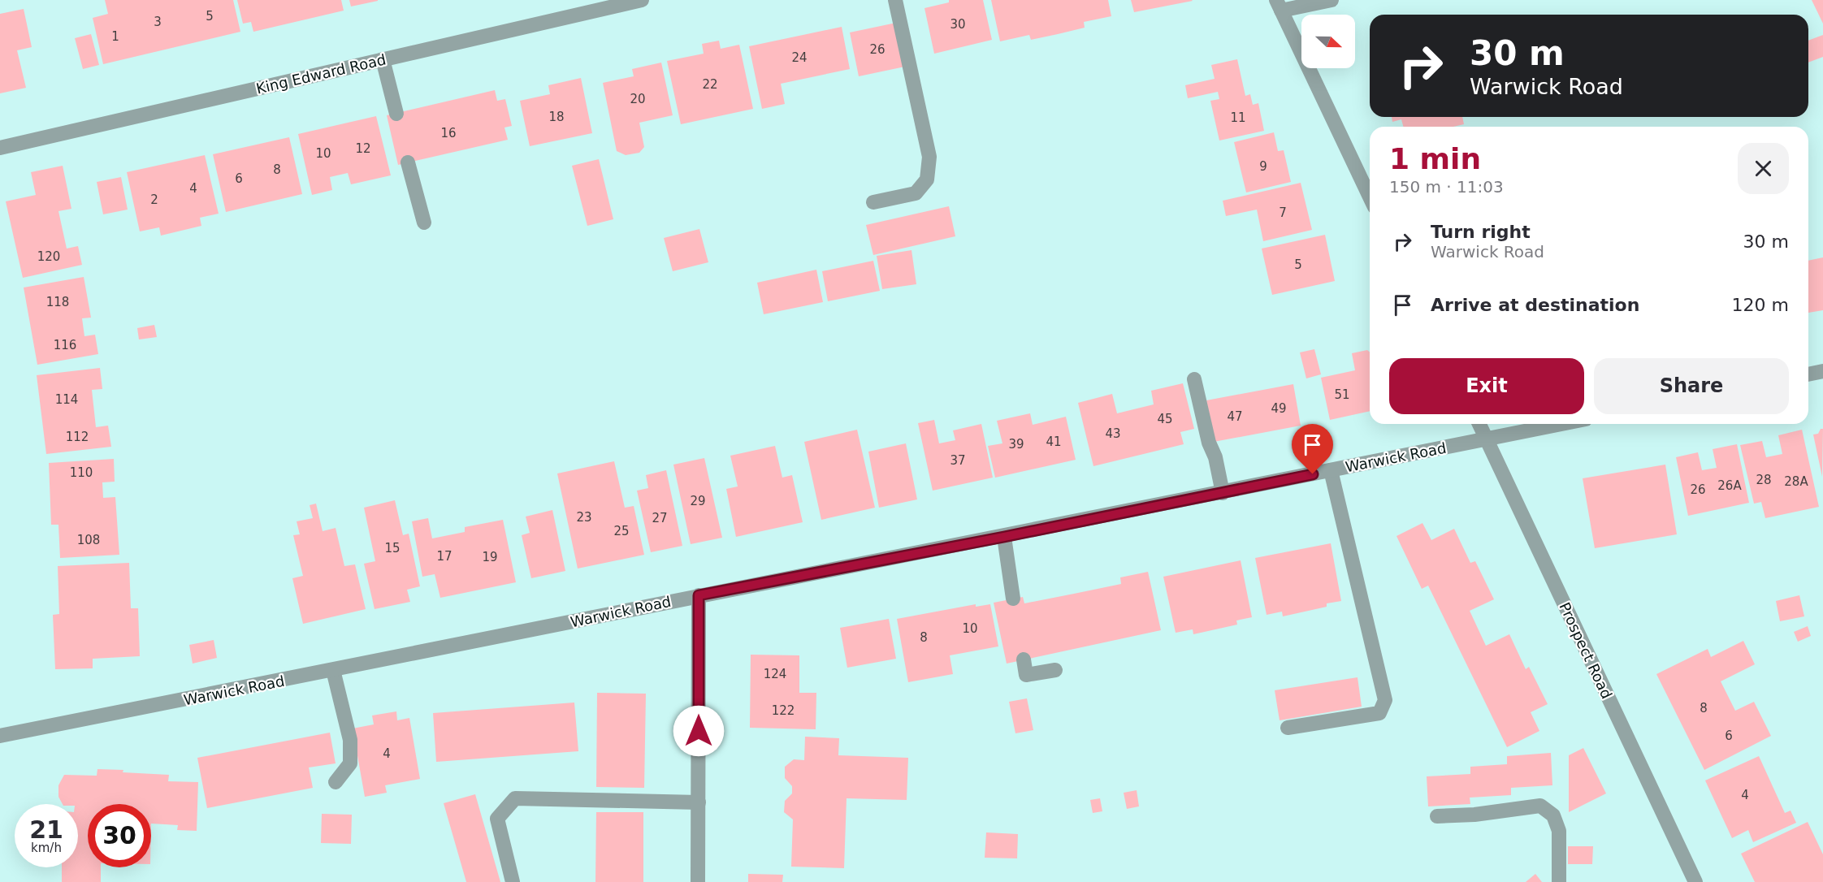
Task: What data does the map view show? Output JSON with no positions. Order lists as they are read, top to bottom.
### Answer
{
  "streets": {
    "street": ["King Edward Road", "Warwick Road", "Prospect Road"]
  },
  "crossings": [
    ["Warwick Road", "Prospect Road"]
  ],
  "house_numbers": [
    "5",
    "3",
    "30",
    "1",
    "26",
    "24",
    "22",
    "20",
    "18",
    "11",
    "16",
    "12",
    "10",
    "9",
    "8",
    "6",
    "4",
    "2",
    "7",
    "120",
    "5",
    "118",
    "116",
    "51",
    "114",
    "49",
    "47",
    "45",
    "43",
    "112",
    "41",
    "39",
    "37",
    "110",
    "28",
    "28A",
    "26A",
    "26",
    "29",
    "23",
    "27",
    "25",
    "108",
    "15",
    "17",
    "19",
    "10",
    "8",
    "124",
    "8",
    "122",
    "6",
    "4",
    "4"
  ],
  "north": "right",
  "page": {
    "turn": ["30 m", "Warwick Road"],
    "heading": ["1 min", "150 m · 11:03"],
    "list": [
      {
        "name": "Turn right",
        "note": "Warwick Road",
        "value": "30 m"
      },
      {
        "name": "Arrive at destination",
        "value": "120 m"
      }
    ],
    "buttons": ["Exit", "Share"],
    "speed": "21 km/h",
    "limit": "30"
  }
}
